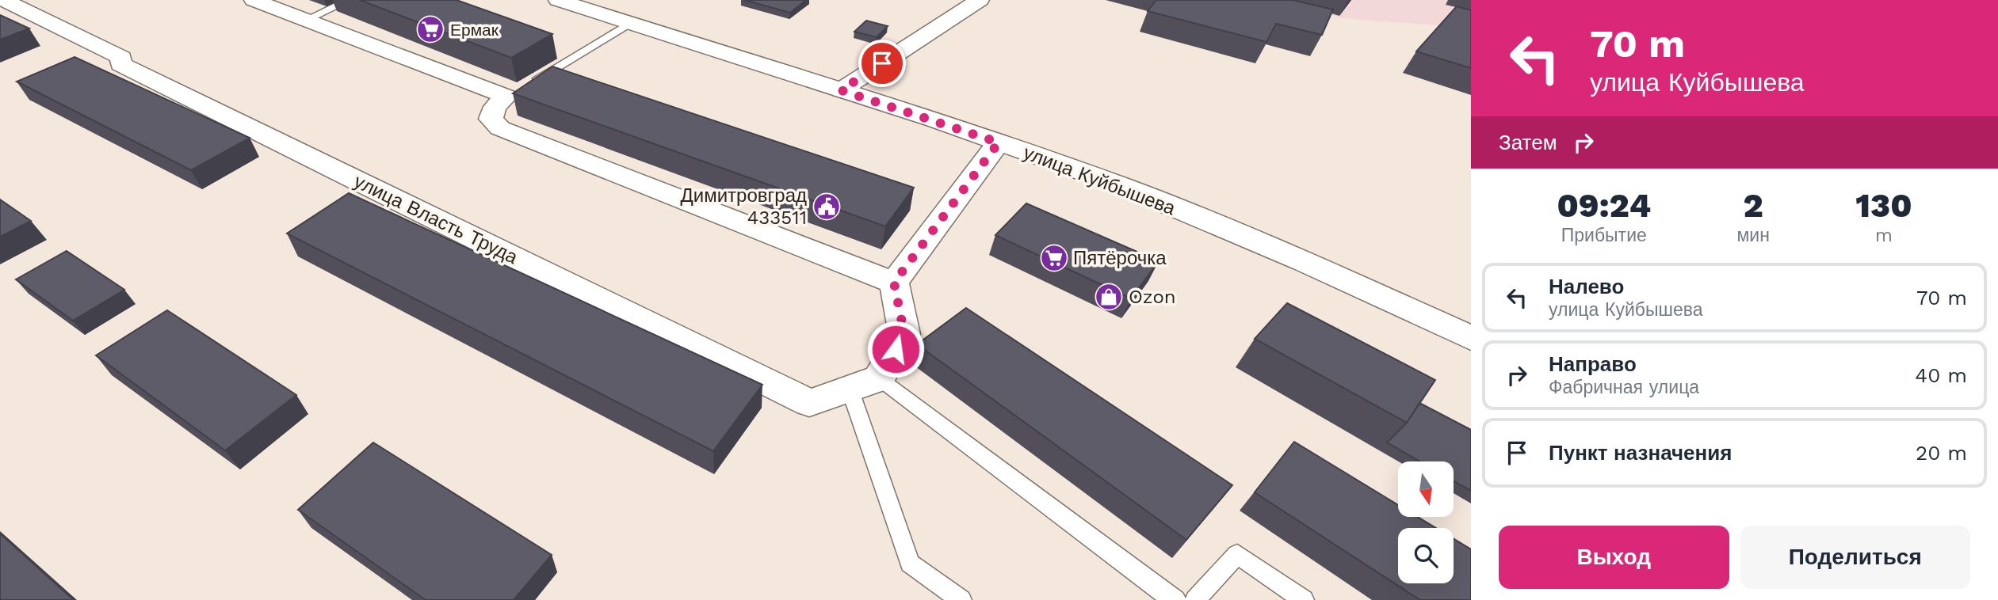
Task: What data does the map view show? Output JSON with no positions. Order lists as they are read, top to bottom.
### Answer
{
  "streets": {
    "street": ["улица Куйбышева", "улица Власть Труда"]
  },
  "places": {
    "supermarket": ["Ермак", "Пятёрочка"],
    "public building": ["Димитровград 433511"],
    "shop": ["Ozon"]
  },
  "north": "bottom",
  "page": {
    "turn": ["70 m", "улица Куйбышева"],
    "then": "Затем",
    "eta": [
      "09:24",
      "Прибытие",
      "2",
      "мин",
      "130",
      "m"
    ],
    "list": [
      {
        "name": "Налево",
        "note": "улица Куйбышева",
        "value": "70 m"
      },
      {
        "name": "Направо",
        "note": "Фабричная улица",
        "value": "40 m"
      },
      {
        "name": "Пункт назначения",
        "value": "20 m"
      }
    ],
    "buttons": ["Выход", "Поделиться"]
  }
}
